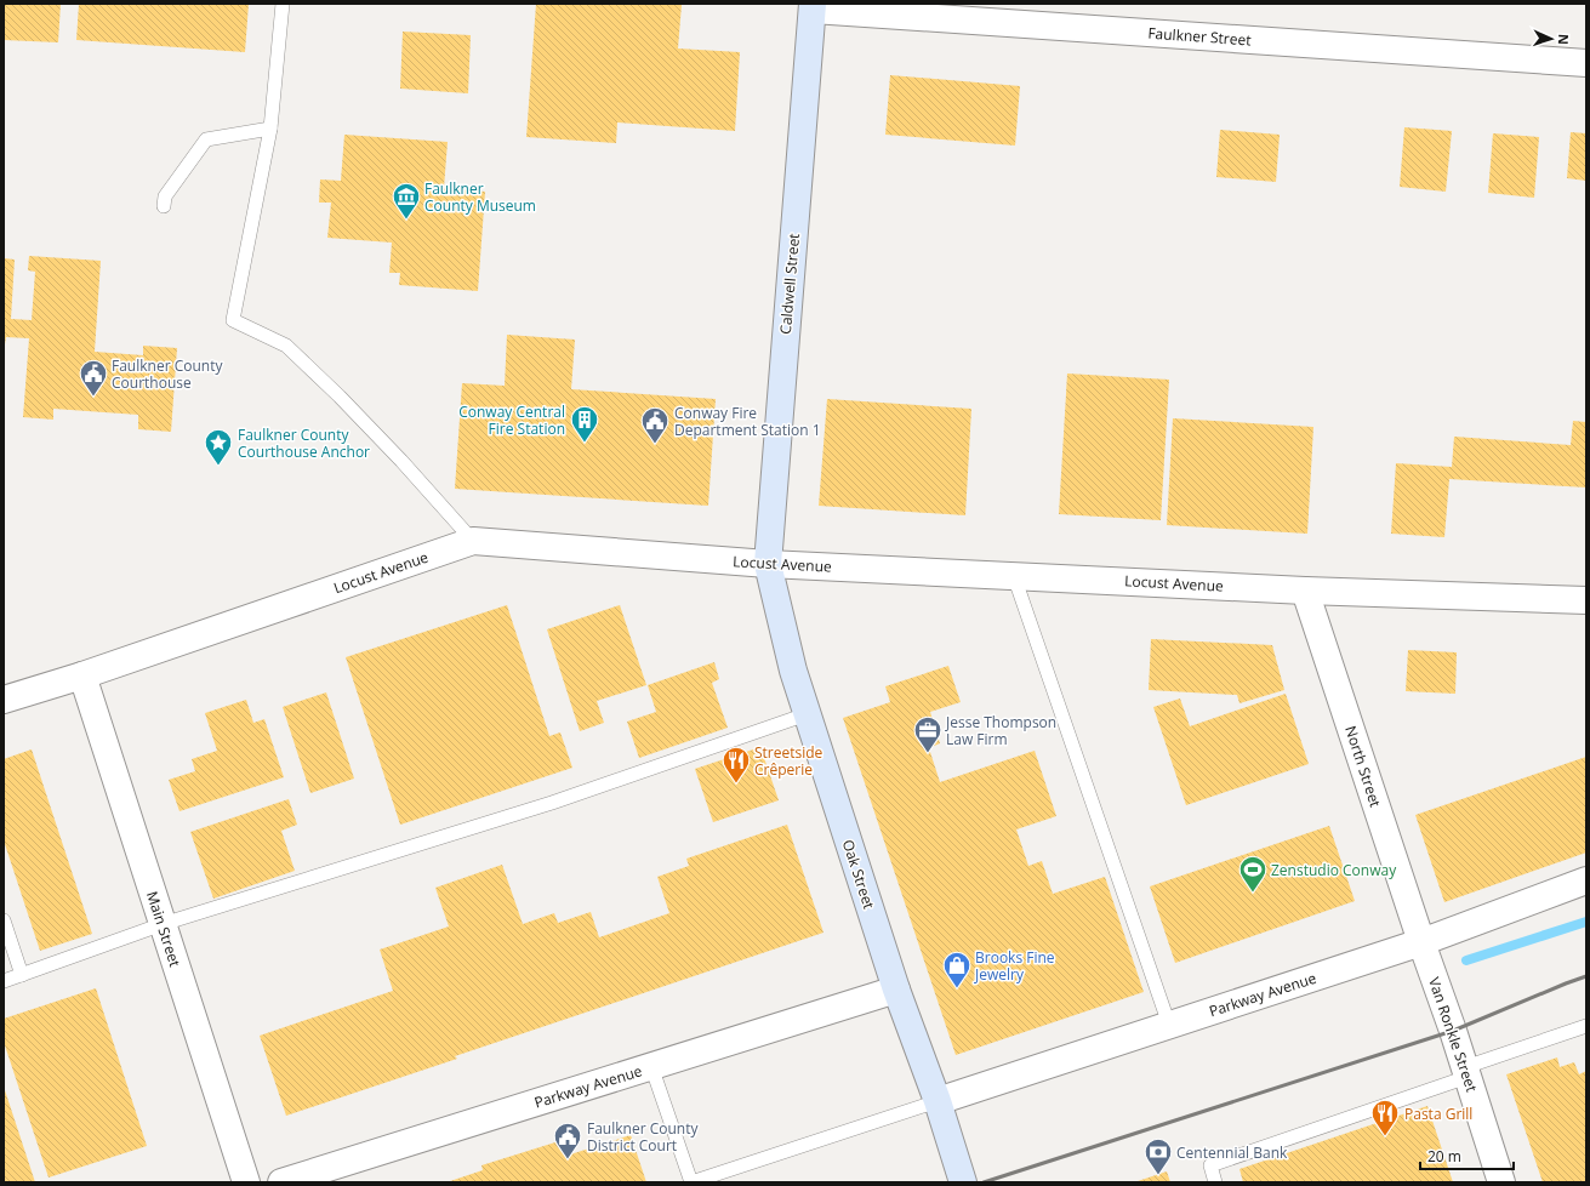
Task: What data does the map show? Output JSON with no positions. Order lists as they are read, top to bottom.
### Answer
{
  "streets": {
    "main road": ["Caldwell Street", "Oak Street"],
    "street": [
      "Faulkner Street",
      "Locust Avenue",
      "North Street",
      "Main Street",
      "Parkway Avenue",
      "Van Ronkle Street"
    ]
  },
  "crossings": [
    ["Faulkner Street", "Caldwell Street"],
    ["Caldwell Street", "Locust Avenue"],
    ["Caldwell Street", "Oak Street"],
    ["Locust Avenue", "North Street"],
    ["Locust Avenue", "Oak Street"],
    ["Locust Avenue", "Main Street"],
    ["North Street", "Parkway Avenue"],
    ["North Street", "Van Ronkle Street"],
    ["Oak Street", "Parkway Avenue"],
    ["Parkway Avenue", "Van Ronkle Street"]
  ],
  "places": {
    "museum": ["Faulkner County Museum"],
    "public building": ["Faulkner County Courthouse", "Conway Fire Department Station 1", "Faulkner County District Court"],
    "building": ["Conway Central Fire Station"],
    "place": ["Faulkner County Courthouse Anchor"],
    "office": ["Jesse Thompson Law Firm"],
    "restaurant": ["Streetside Crêperie", "Pasta Grill"],
    "sports": ["Zenstudio Conway"],
    "shop": ["Brooks Fine Jewelry"],
    "bank": ["Centennial Bank"]
  },
  "scale_bar": "20 m",
  "north": "right"
}
